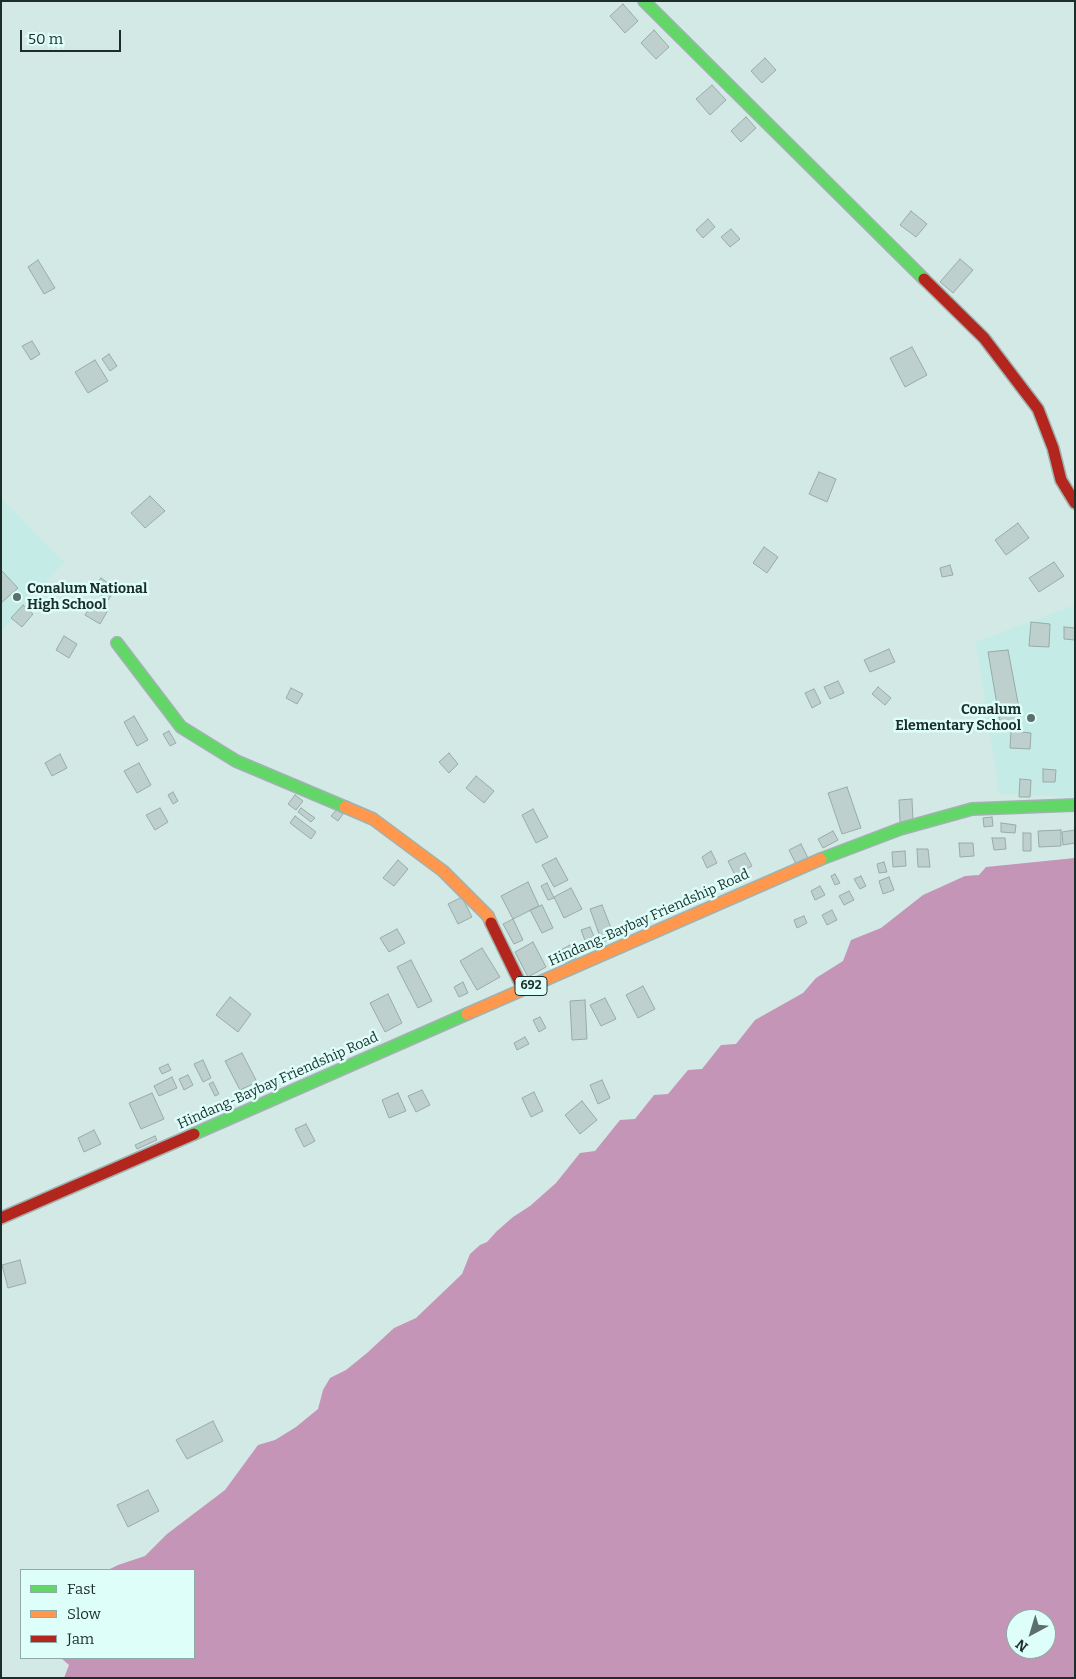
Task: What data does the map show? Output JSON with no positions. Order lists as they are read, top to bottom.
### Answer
{
  "streets": {
    "street": ["Hindang-Baybay Friendship Road", "692"]
  },
  "places": ["Conalum National High School", "Conalum Elementary School"],
  "legend": ["Fast", "Slow", "Jam"],
  "scale_bar": "50 m",
  "north": "bottom left"
}
